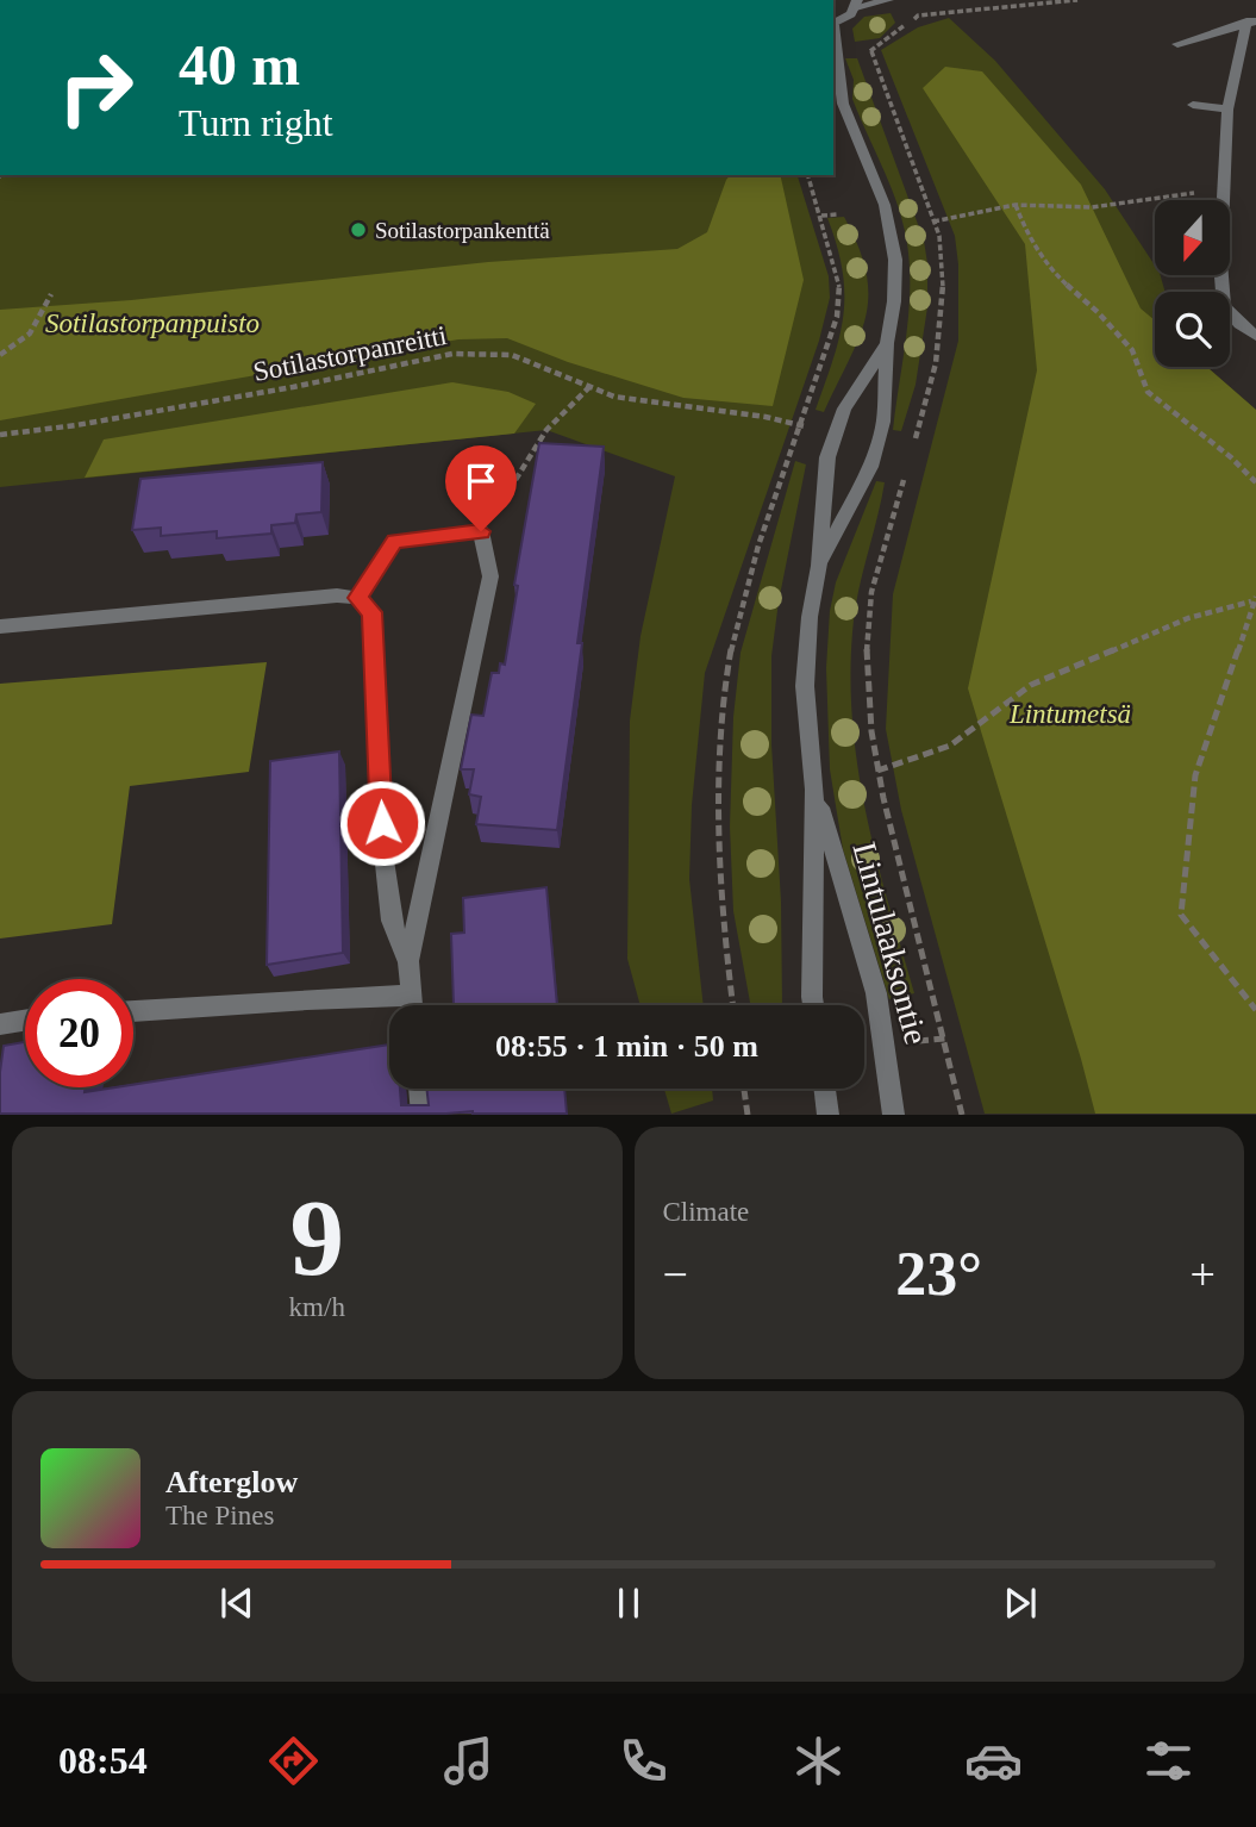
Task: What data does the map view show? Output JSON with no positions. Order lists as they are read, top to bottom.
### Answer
{
  "streets": {
    "street": ["Lintulaaksontie"],
    "path": ["Sotilastorpanreitti"]
  },
  "parks": ["Sotilastorpanpuisto", "Lintumetsä"],
  "places": ["Sotilastorpankenttä"],
  "north": "bottom",
  "page": {
    "turn": ["40 m", "Turn right"],
    "limit": "20",
    "trip": "08:55 · 1 min · 50 m",
    "tile": [
      ["9", "km/h"],
      "Climate"
    ],
    "heat": ["−", "23°", "+"],
    "song": ["Afterglow", "The Pines"],
    "tabs": "08:54"
  }
}
